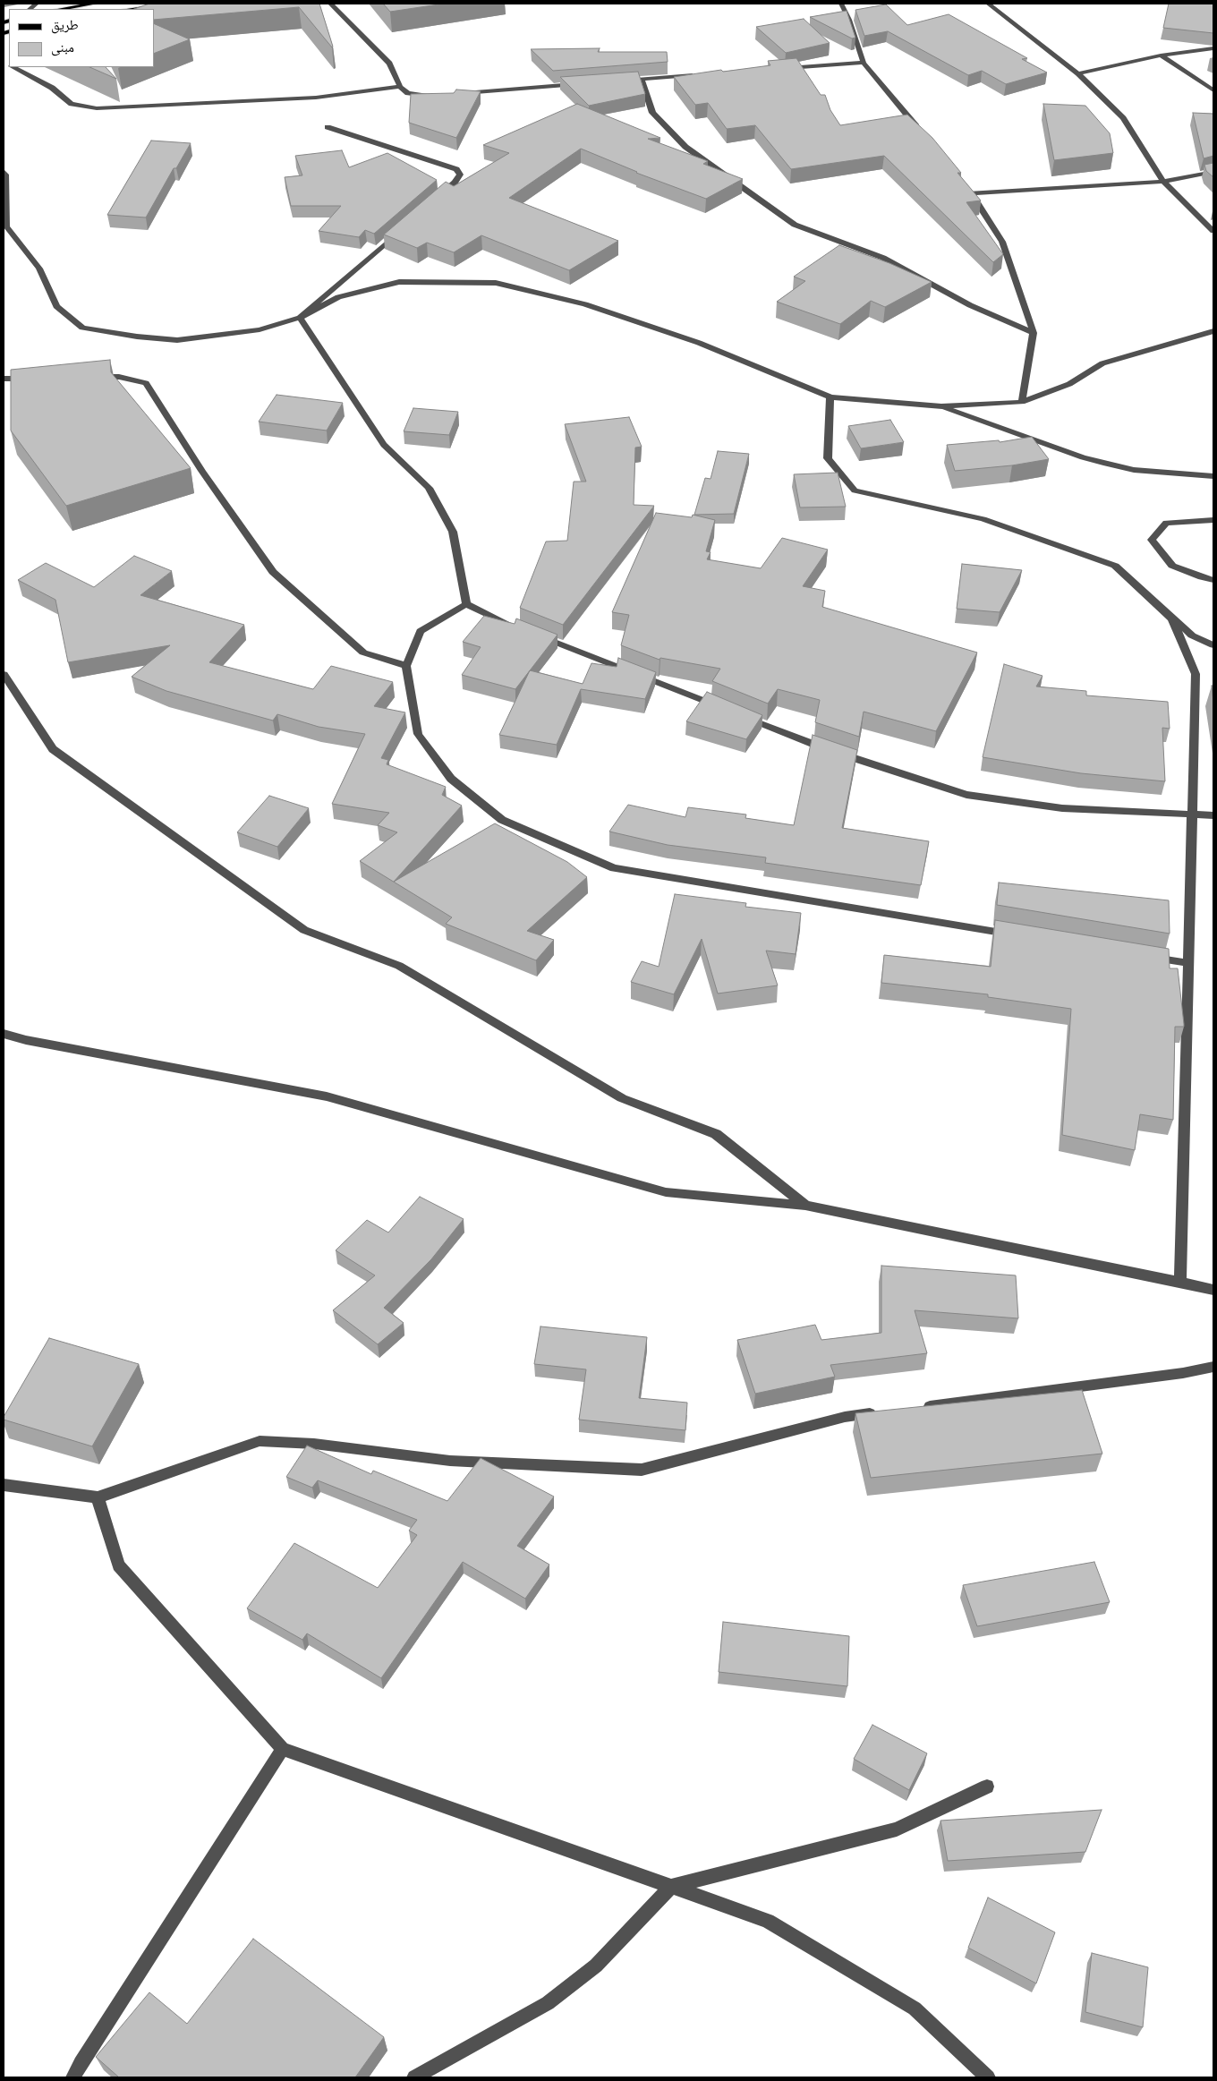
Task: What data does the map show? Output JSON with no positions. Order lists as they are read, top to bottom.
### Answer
{
  "legend": ["طريق", "مبنى"]
}
